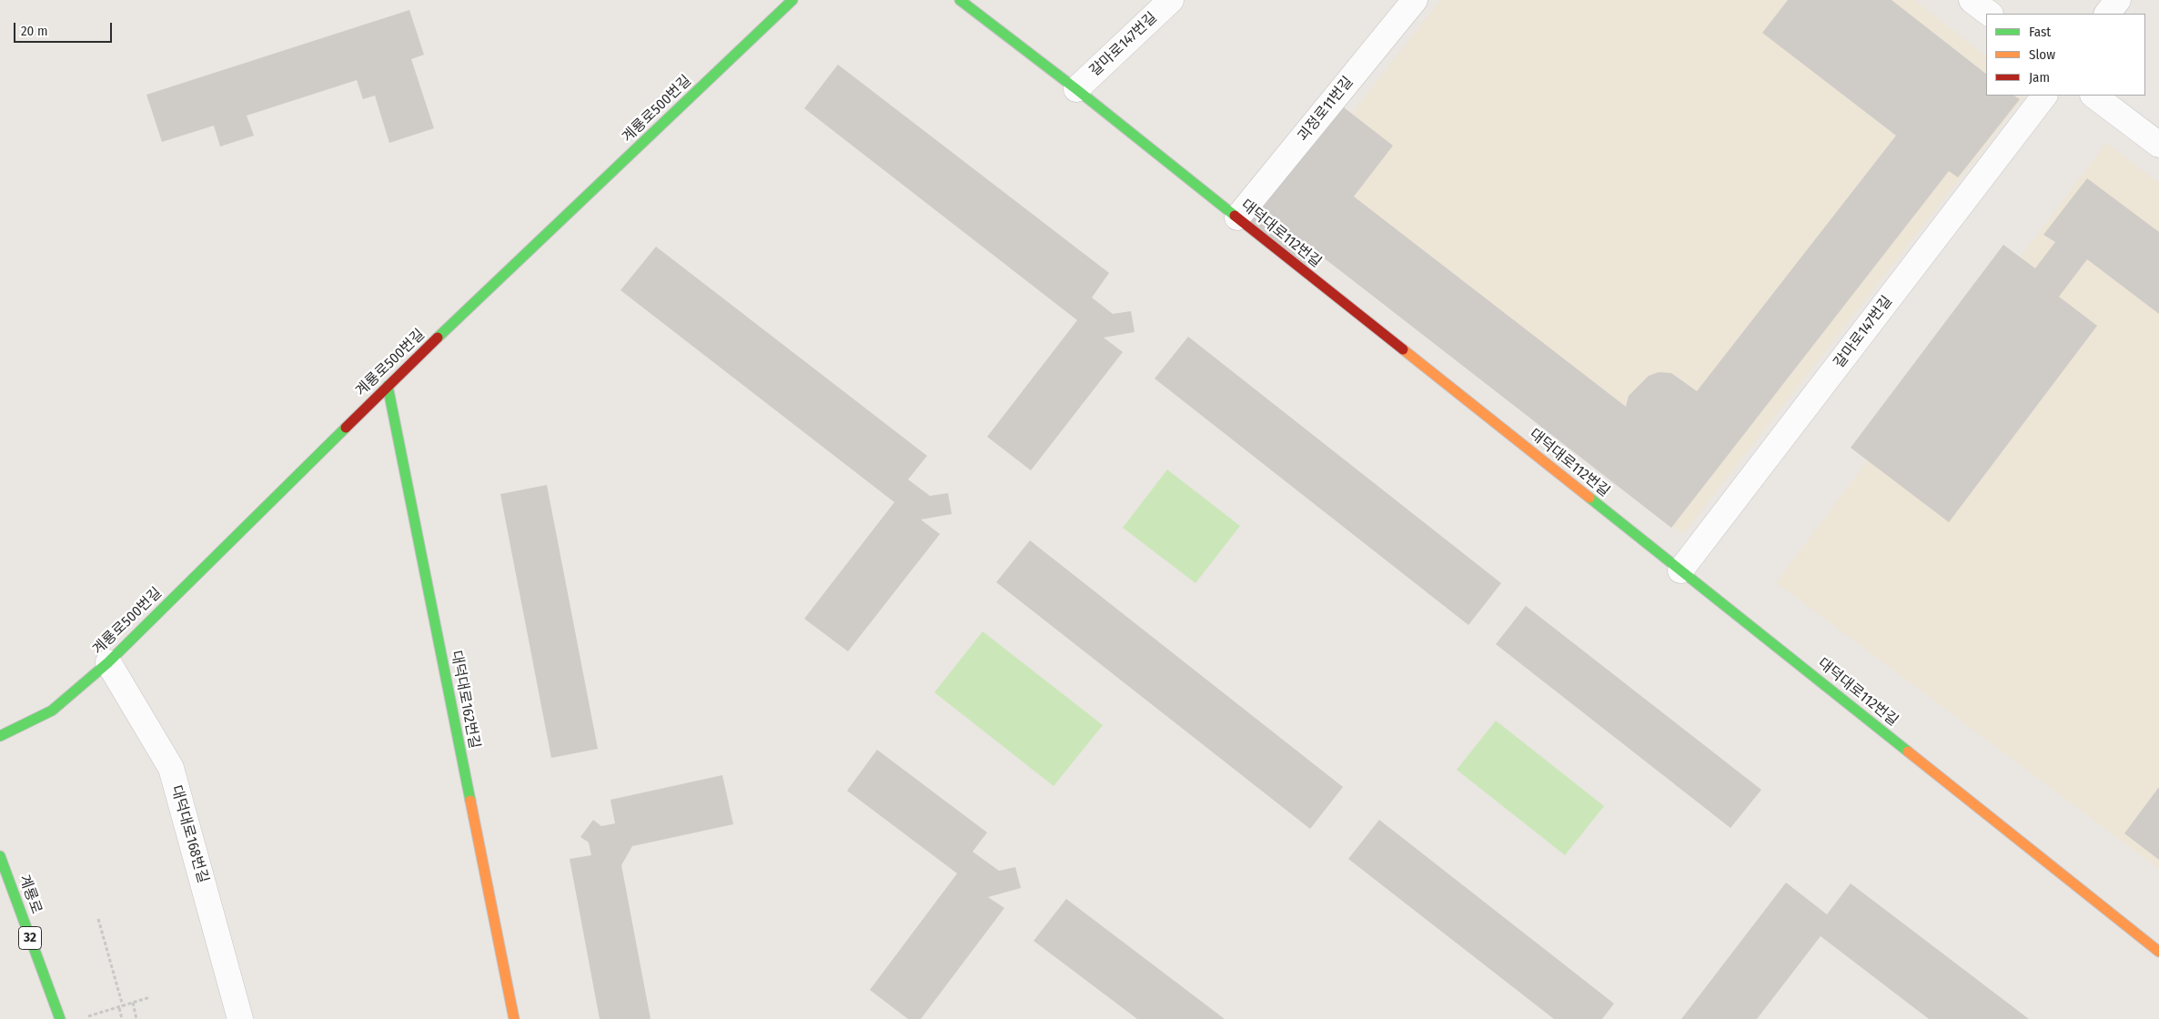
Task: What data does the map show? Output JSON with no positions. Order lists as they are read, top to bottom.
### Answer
{
  "streets": {
    "street": [
      "갈마로147번길",
      "계룡로500번길",
      "괴정로11번길",
      "대덕대로112번길",
      "대덕대로162번길",
      "대덕대로168번길",
      "계룡로",
      "32"
    ]
  },
  "crossings": [
    ["갈마로147번길", "대덕대로112번길"],
    ["계룡로500번길", "대덕대로162번길"],
    ["계룡로500번길", "대덕대로168번길"],
    ["괴정로11번길", "대덕대로112번길"]
  ],
  "legend": ["Fast", "Slow", "Jam"],
  "scale_bar": "20 m"
}
